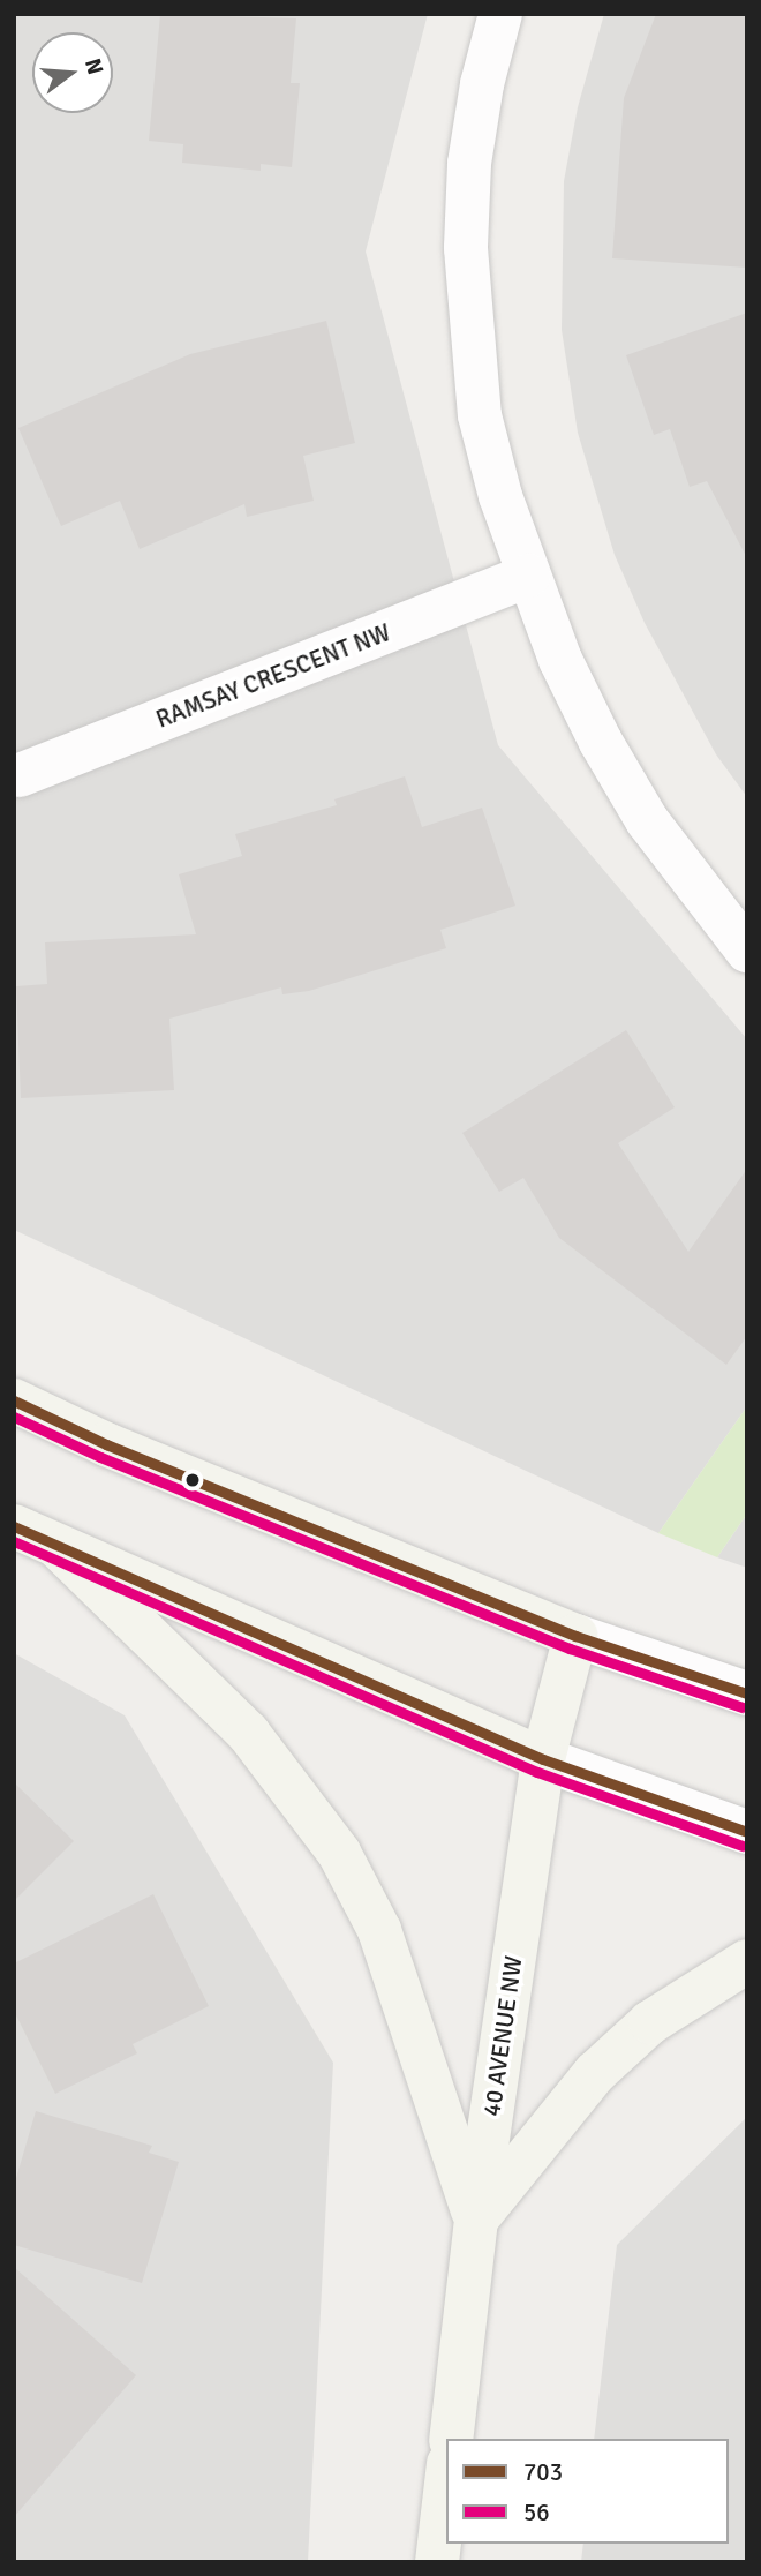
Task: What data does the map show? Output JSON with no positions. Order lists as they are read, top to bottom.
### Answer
{
  "streets": {
    "main road": ["40 AVENUE NW"],
    "street": ["RAMSAY CRESCENT NW"]
  },
  "lines": ["transit line 703", "transit line 56"],
  "legend": ["703", "56"],
  "north": "right"
}
